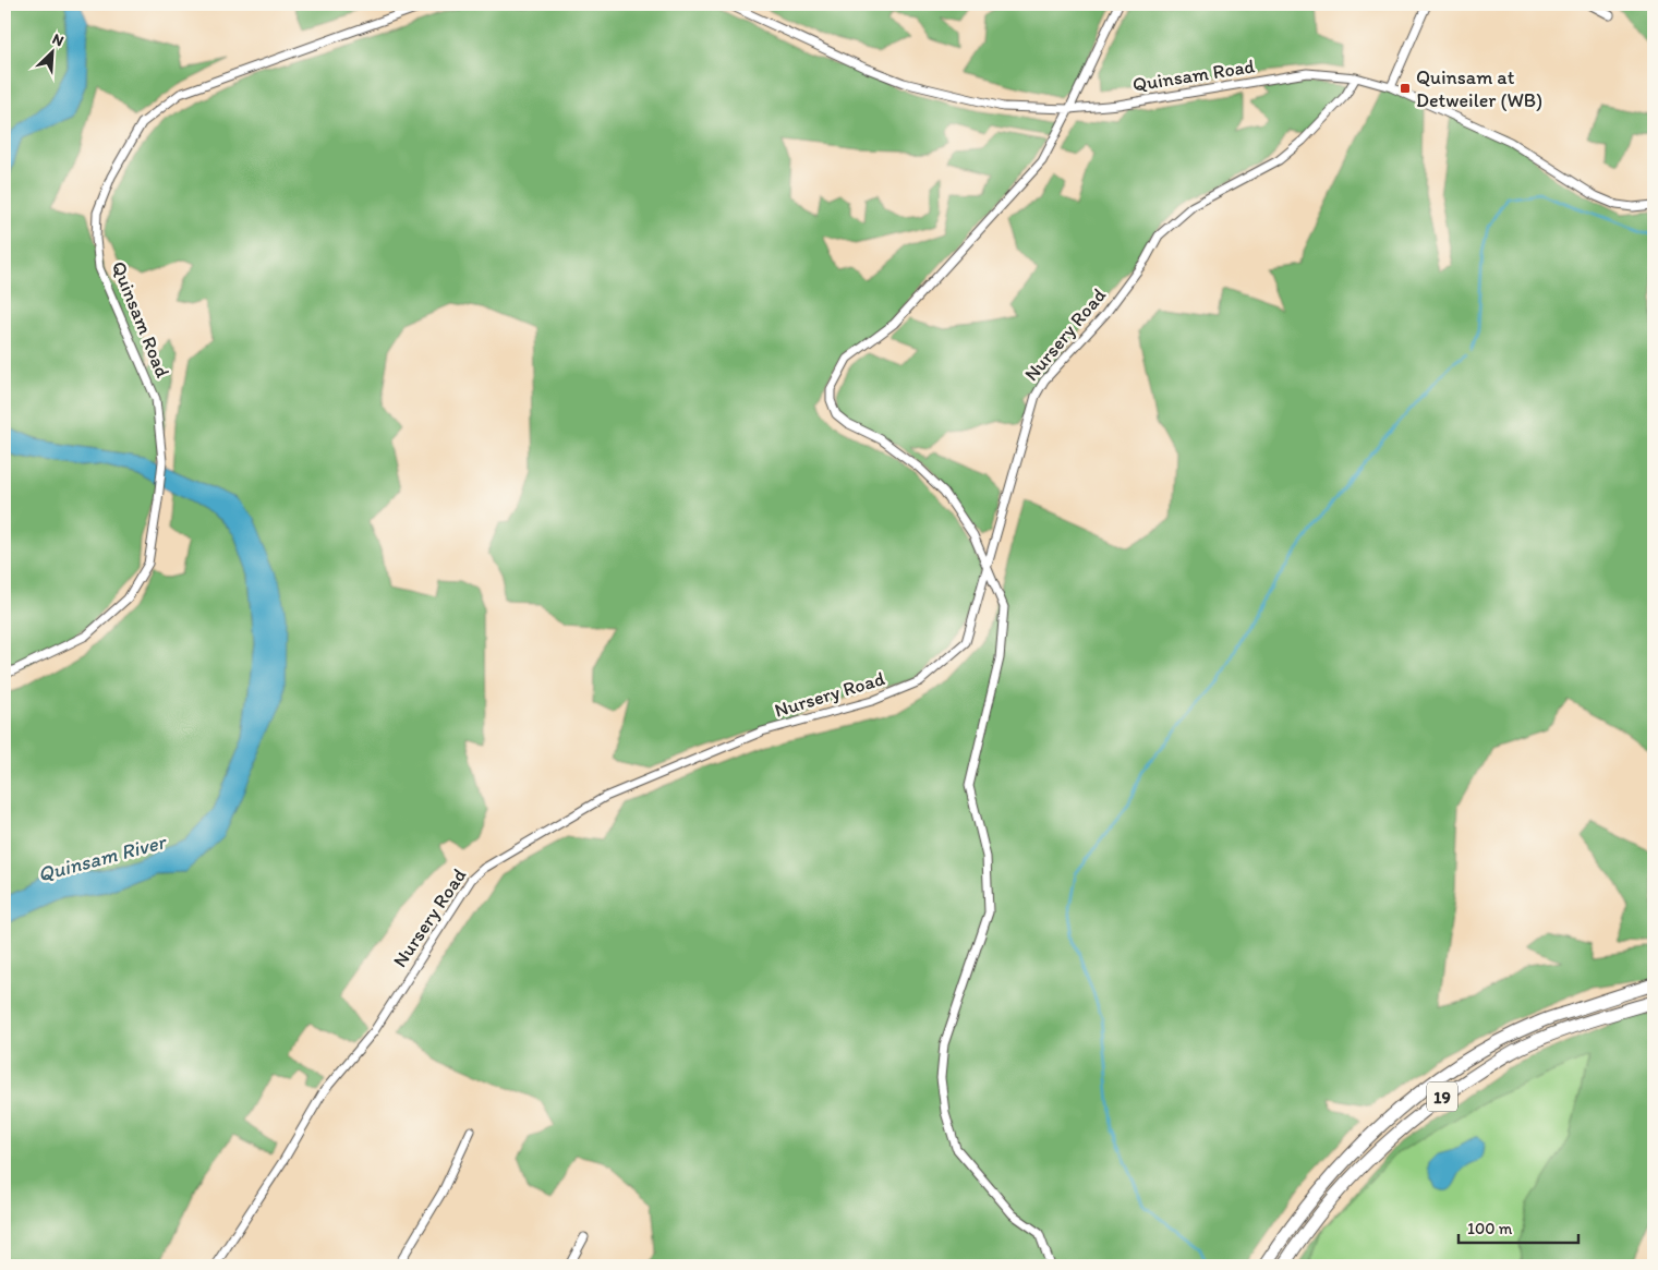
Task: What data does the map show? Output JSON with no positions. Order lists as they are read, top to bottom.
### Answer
{
  "streets": {
    "highway": ["19"],
    "street": ["Quinsam Road", "Nursery Road"]
  },
  "crossings": [
    ["Quinsam Road", "Nursery Road"]
  ],
  "water": ["Quinsam River"],
  "places": {
    "transit": ["Quinsam at Detweiler (WB)"]
  },
  "scale_bar": "100 m",
  "north": "top right"
}
